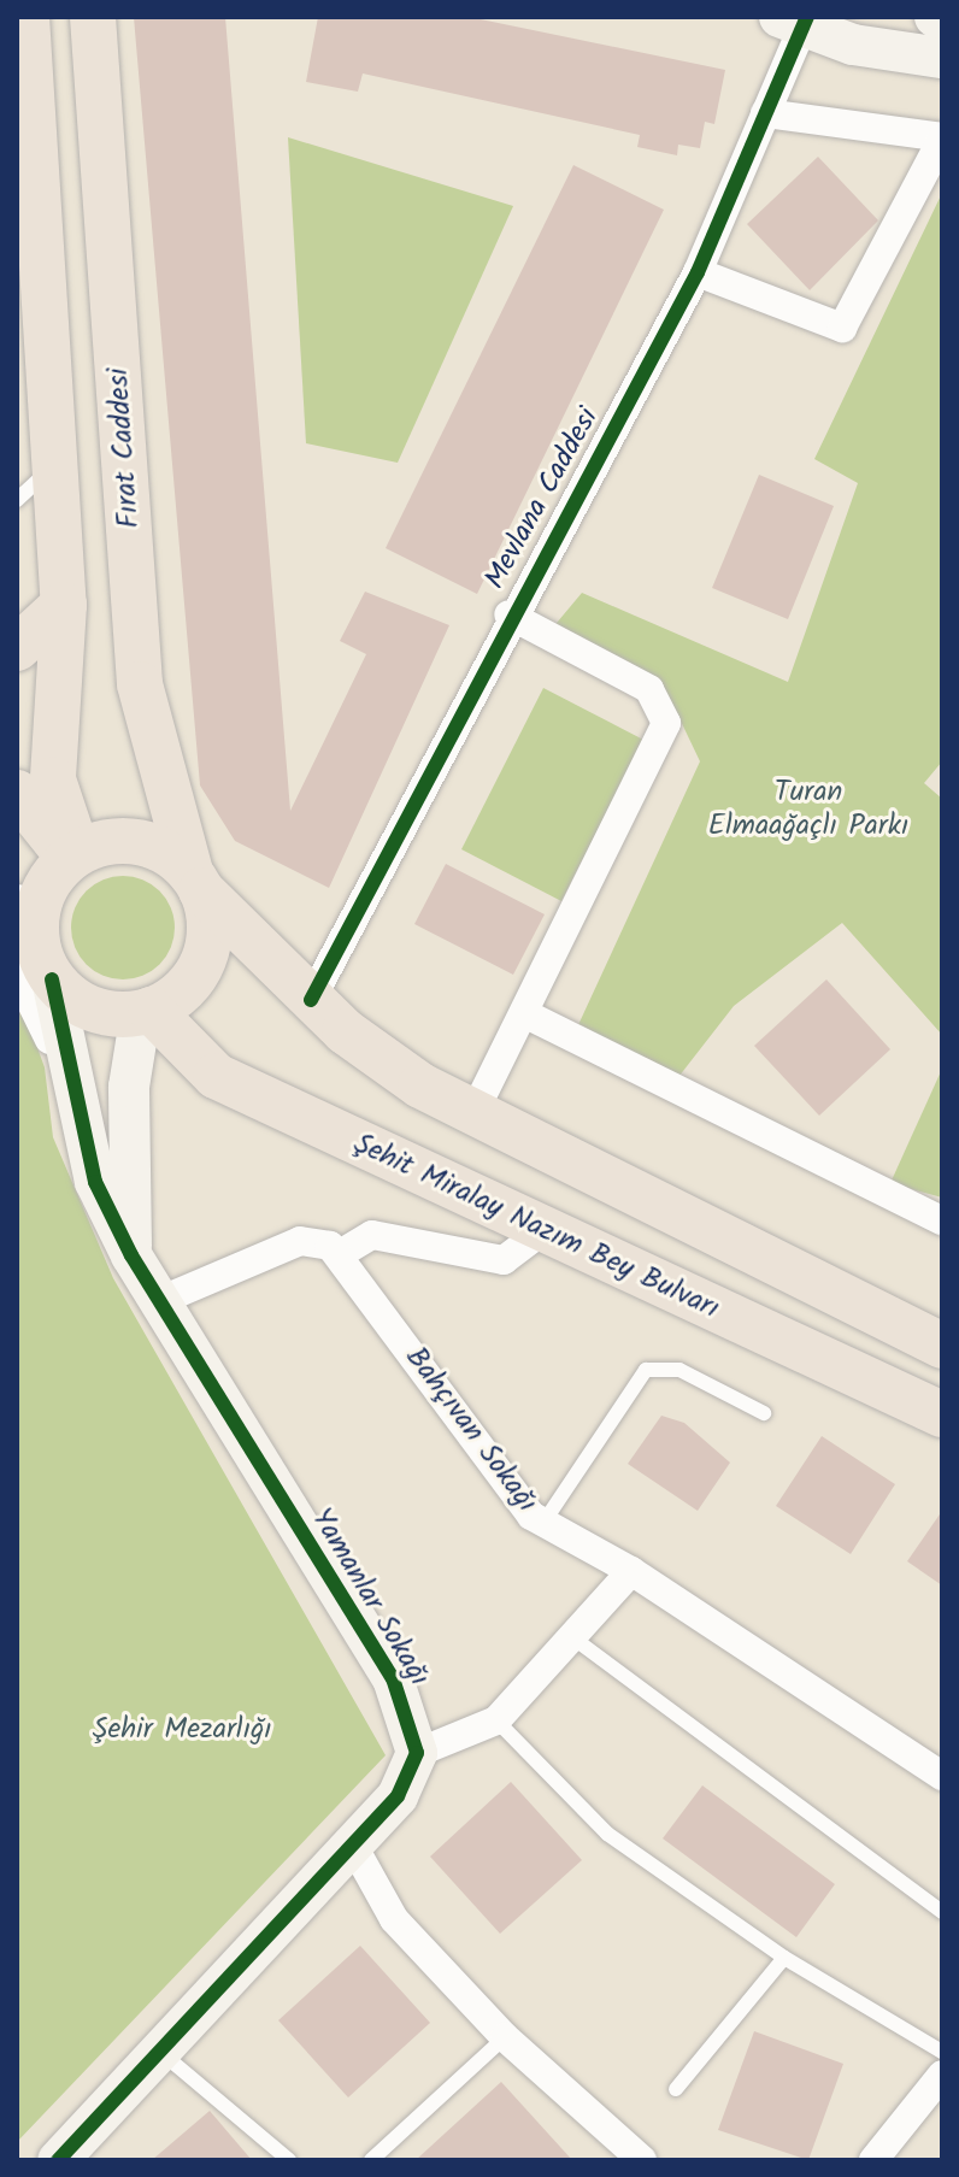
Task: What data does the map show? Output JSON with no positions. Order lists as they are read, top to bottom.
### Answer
{
  "streets": {
    "main road": ["Fırat Caddesi", "Şehit Miralay Nazım Bey Bulvarı"],
    "street": ["Mevlana Caddesi", "Bahçıvan Sokağı", "Yamanlar Sokağı"]
  },
  "crossings": [
    ["Fırat Caddesi", "Şehit Miralay Nazım Bey Bulvarı"],
    ["Fırat Caddesi", "Yamanlar Sokağı"],
    ["Şehit Miralay Nazım Bey Bulvarı", "Yamanlar Sokağı"]
  ],
  "parks": ["Turan Elmaağaçlı Parkı", "Şehir Mezarlığı"]
}
